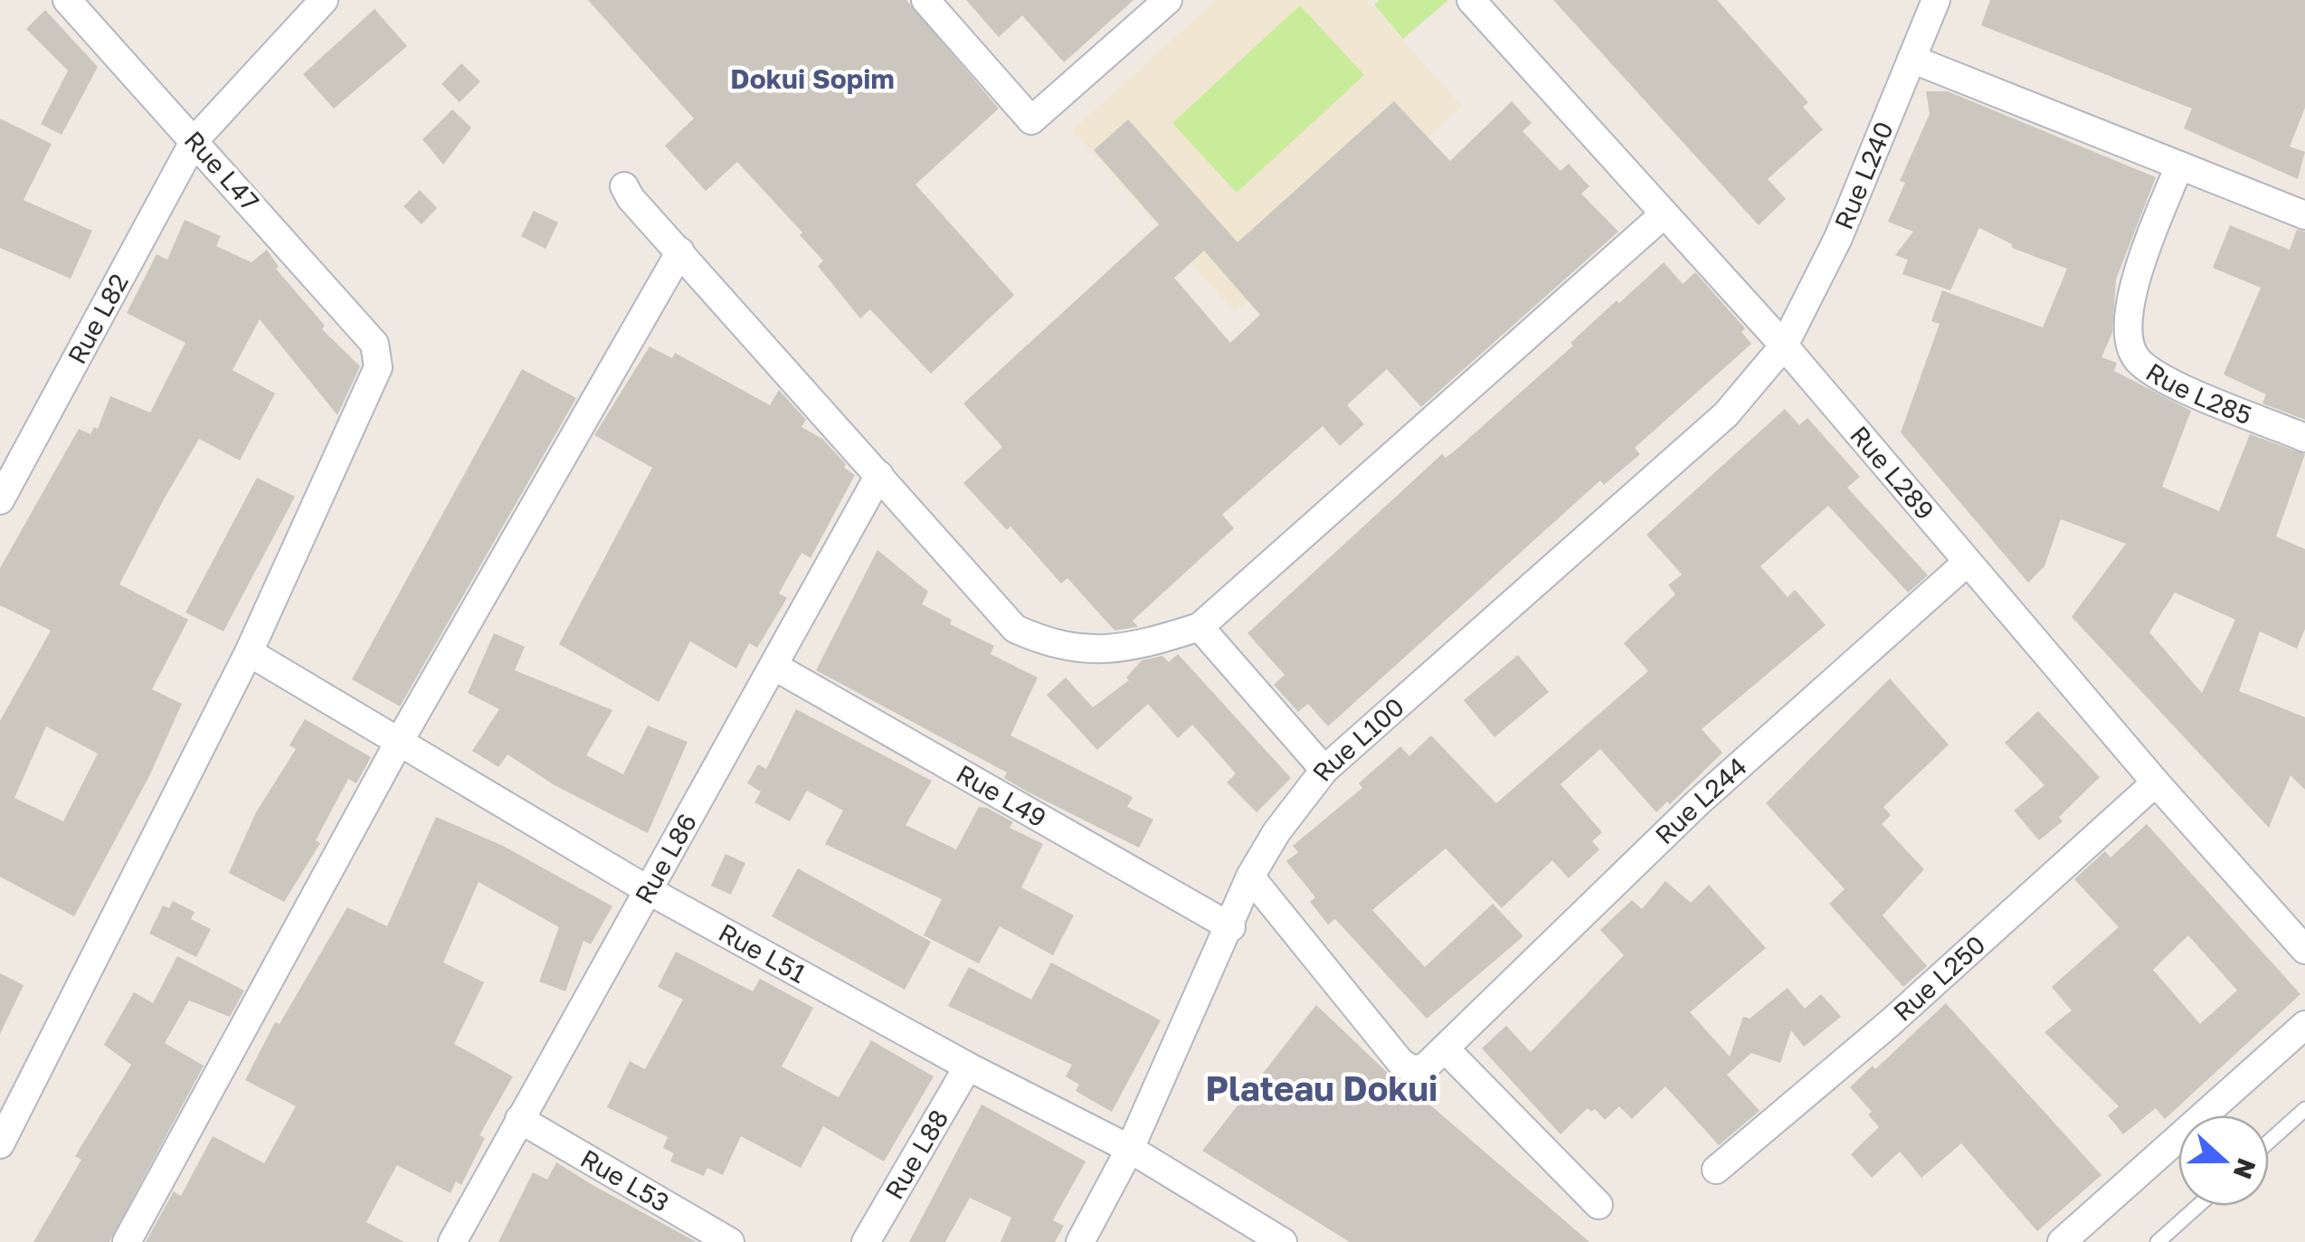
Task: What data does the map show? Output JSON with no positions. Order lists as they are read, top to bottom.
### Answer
{
  "streets": {
    "street": [
      "Rue L47",
      "Rue L240",
      "Rue L82",
      "Rue L285",
      "Rue L289",
      "Rue L100",
      "Rue L49",
      "Rue L244",
      "Rue L86",
      "Rue L51",
      "Rue L250",
      "Rue L88",
      "Rue L53"
    ]
  },
  "crossings": [
    ["Rue L47", "Rue L82"],
    ["Rue L47", "Rue L51"],
    ["Rue L240", "Rue L289"],
    ["Rue L240", "Rue L100"],
    ["Rue L289", "Rue L100"],
    ["Rue L289", "Rue L244"],
    ["Rue L289", "Rue L250"],
    ["Rue L100", "Rue L49"],
    ["Rue L100", "Rue L244"],
    ["Rue L100", "Rue L51"],
    ["Rue L49", "Rue L86"],
    ["Rue L86", "Rue L51"],
    ["Rue L86", "Rue L53"],
    ["Rue L51", "Rue L88"]
  ],
  "districts": ["Dokui Sopim", "Plateau Dokui"],
  "north": "right"
}
